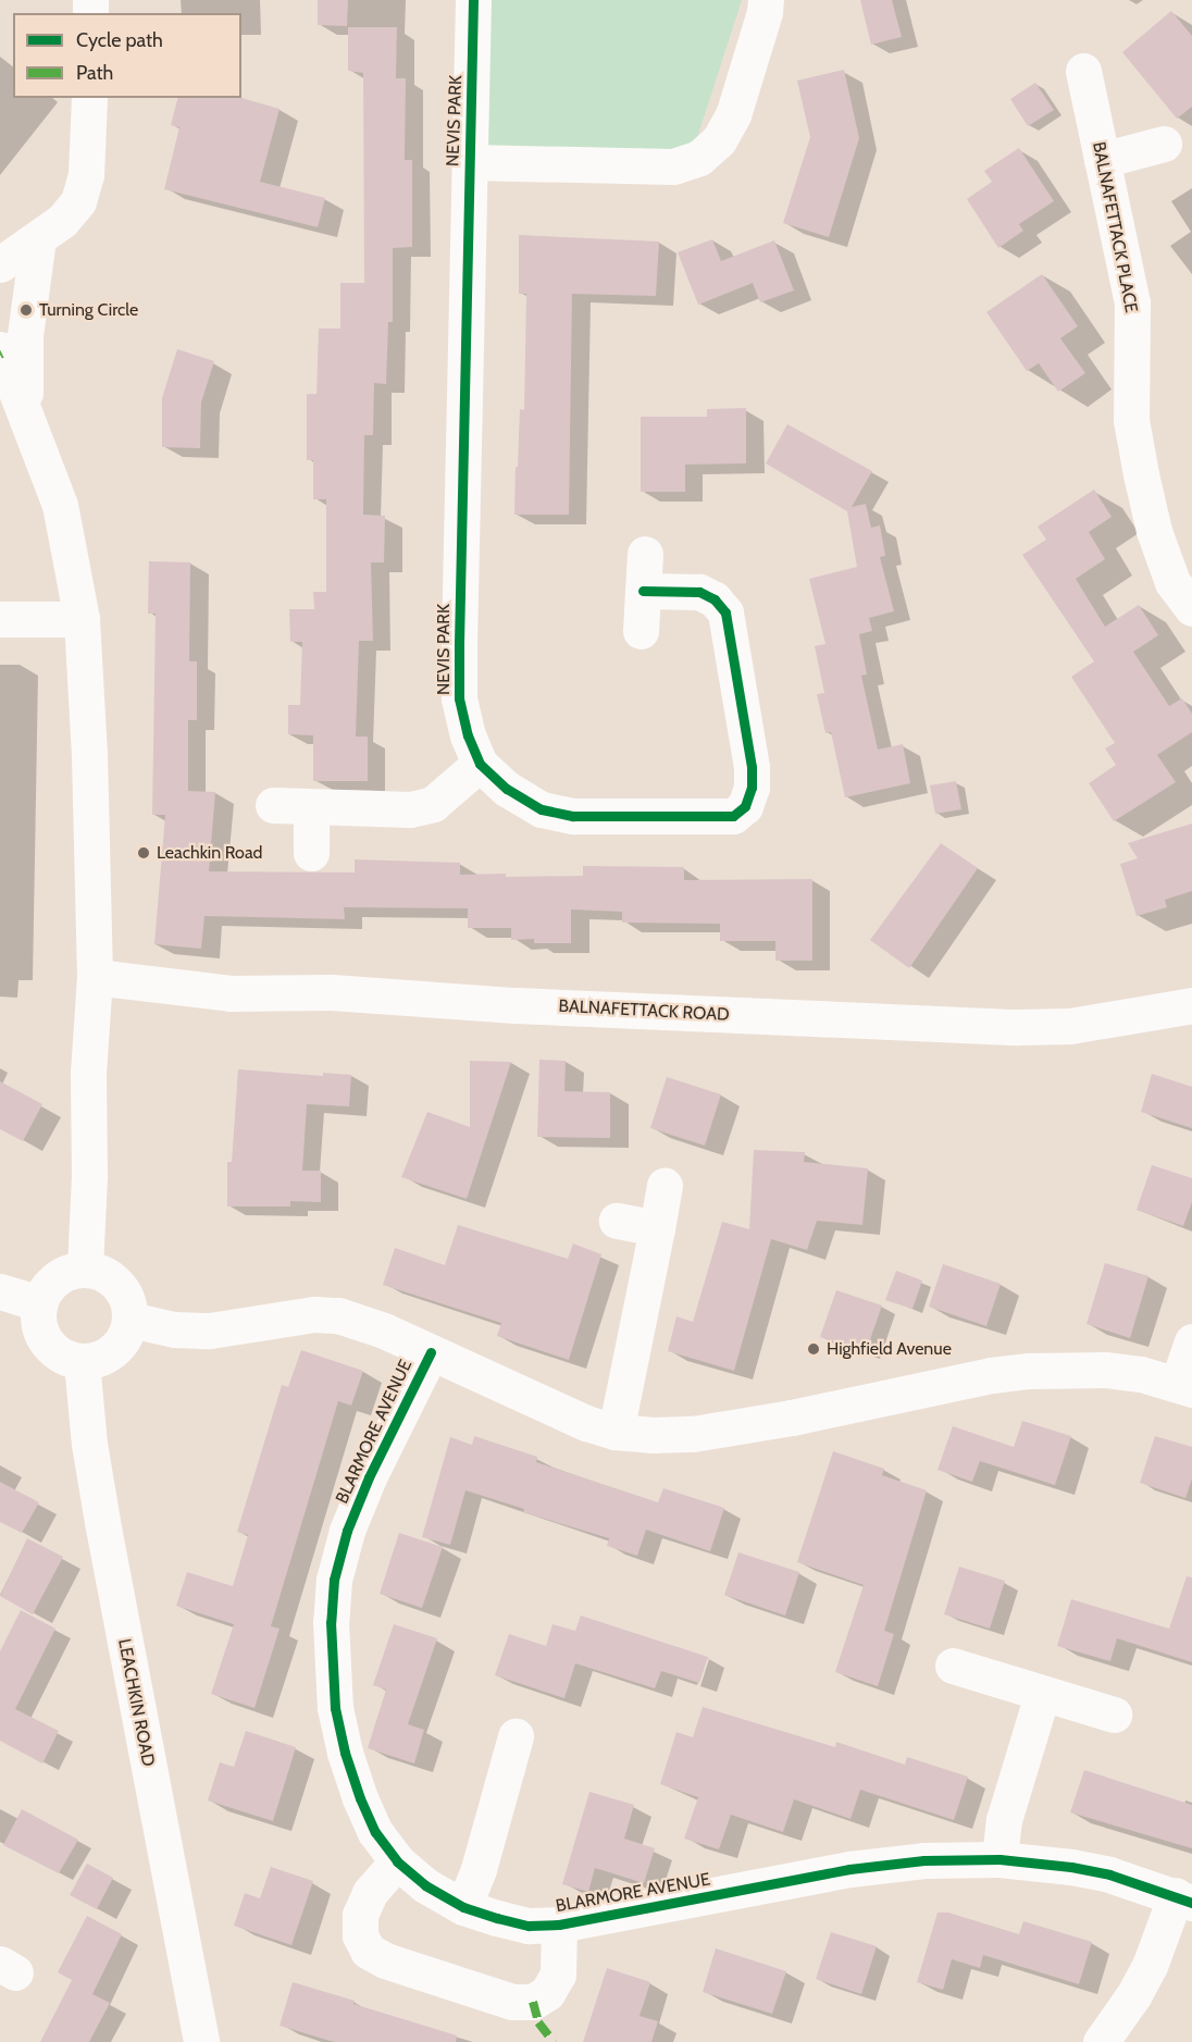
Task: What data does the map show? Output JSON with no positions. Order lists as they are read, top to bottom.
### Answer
{
  "streets": {
    "street": [
      "NEVIS PARK",
      "BALNAFETTACK PLACE",
      "BALNAFETTACK ROAD",
      "BLARMORE AVENUE",
      "LEACHKIN ROAD"
    ]
  },
  "places": ["Turning Circle", "Leachkin Road", "Highfield Avenue"],
  "legend": ["Cycle path", "Path"]
}
